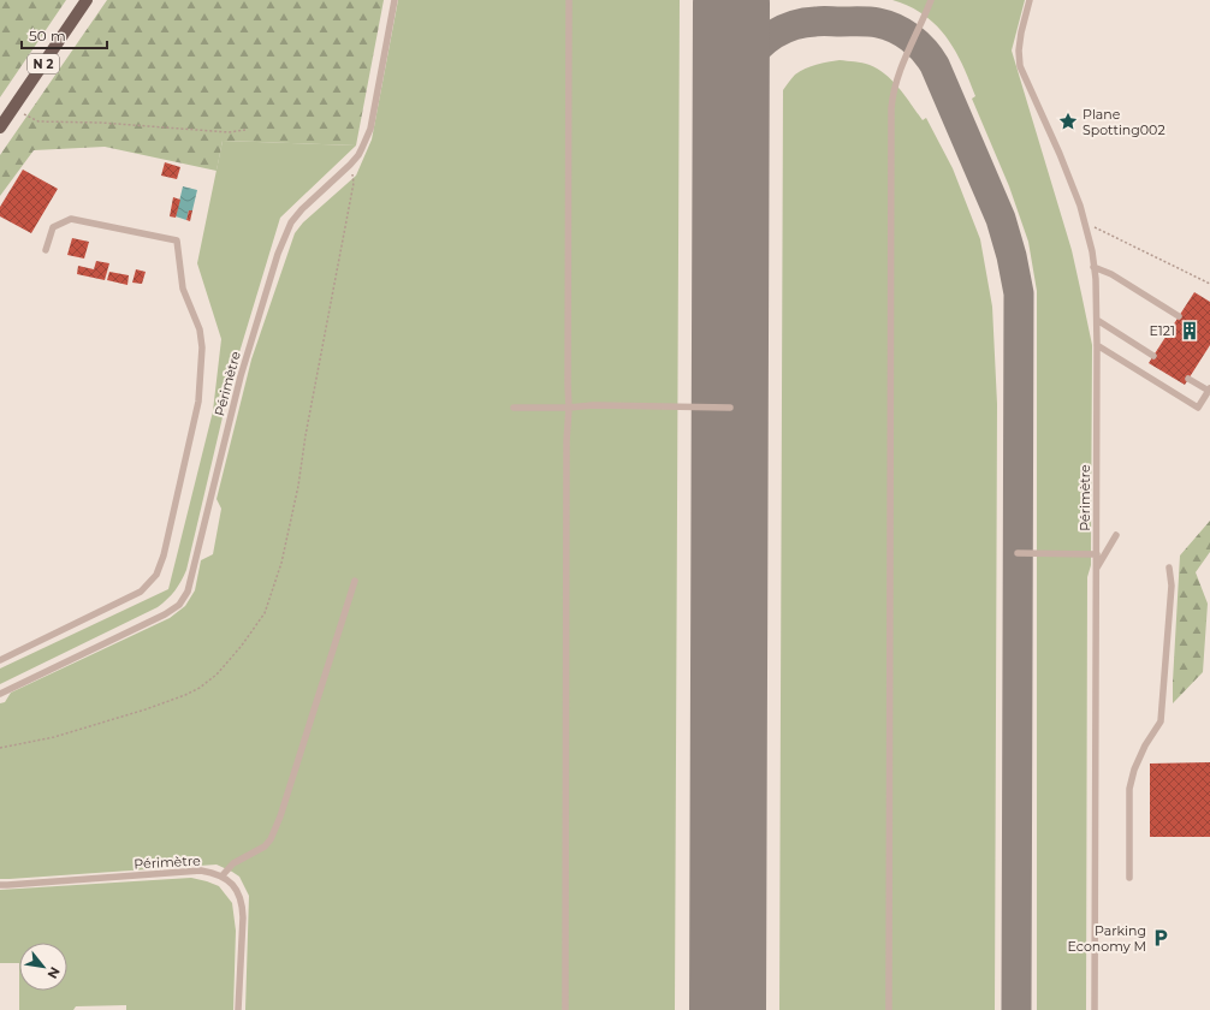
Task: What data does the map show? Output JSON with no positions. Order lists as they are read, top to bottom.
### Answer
{
  "streets": {
    "main road": ["N 2"],
    "lane": ["Périmètre"]
  },
  "places": {
    "place": ["Plane Spotting002"],
    "building": ["E121"],
    "parking": ["Parking Economy M"]
  },
  "scale_bar": "50 m",
  "north": "bottom right"
}
